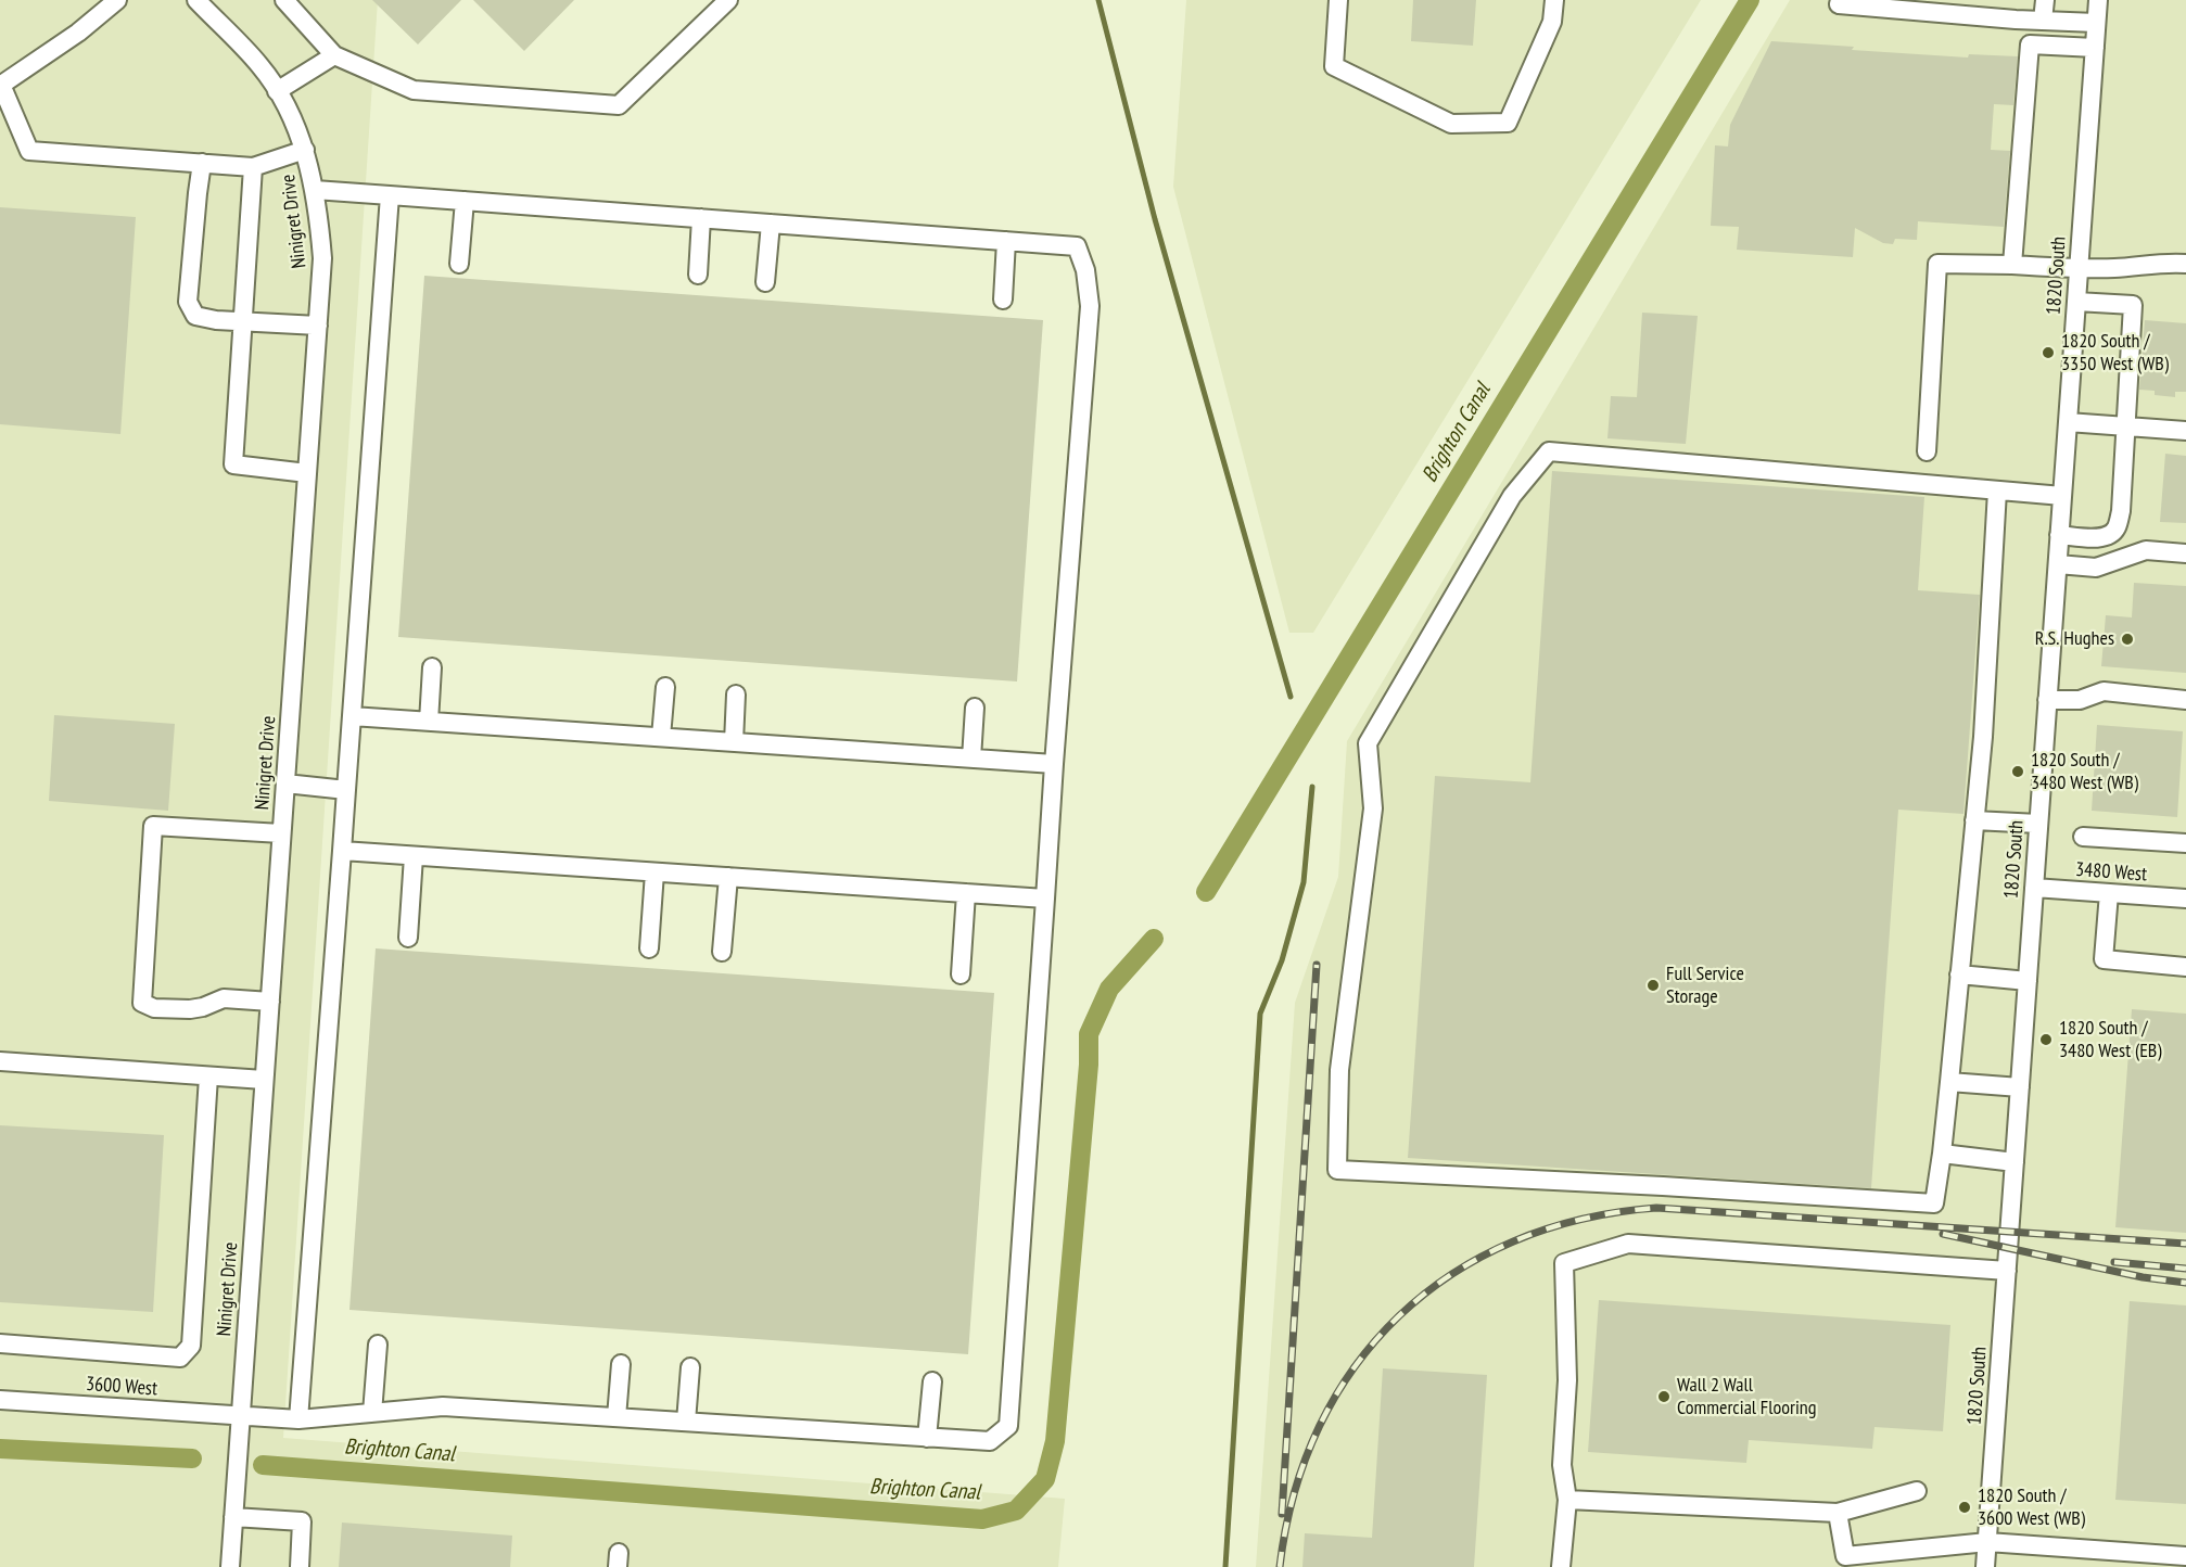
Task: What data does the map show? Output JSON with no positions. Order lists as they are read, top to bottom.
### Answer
{
  "streets": {
    "street": [
      "Ninigret Drive",
      "1820 South",
      "3480 West",
      "3600 West"
    ]
  },
  "crossings": [
    ["Ninigret Drive", "3600 West"],
    ["1820 South", "3480 West"]
  ],
  "water": ["Brighton Canal"],
  "places": [
    "1820 South / 3350 West (WB)",
    "R.S. Hughes",
    "1820 South / 3480 West (WB)",
    "Full Service Storage",
    "1820 South / 3480 West (EB)",
    "Wall 2 Wall Commercial Flooring",
    "1820 South / 3600 West (WB)"
  ]
}
